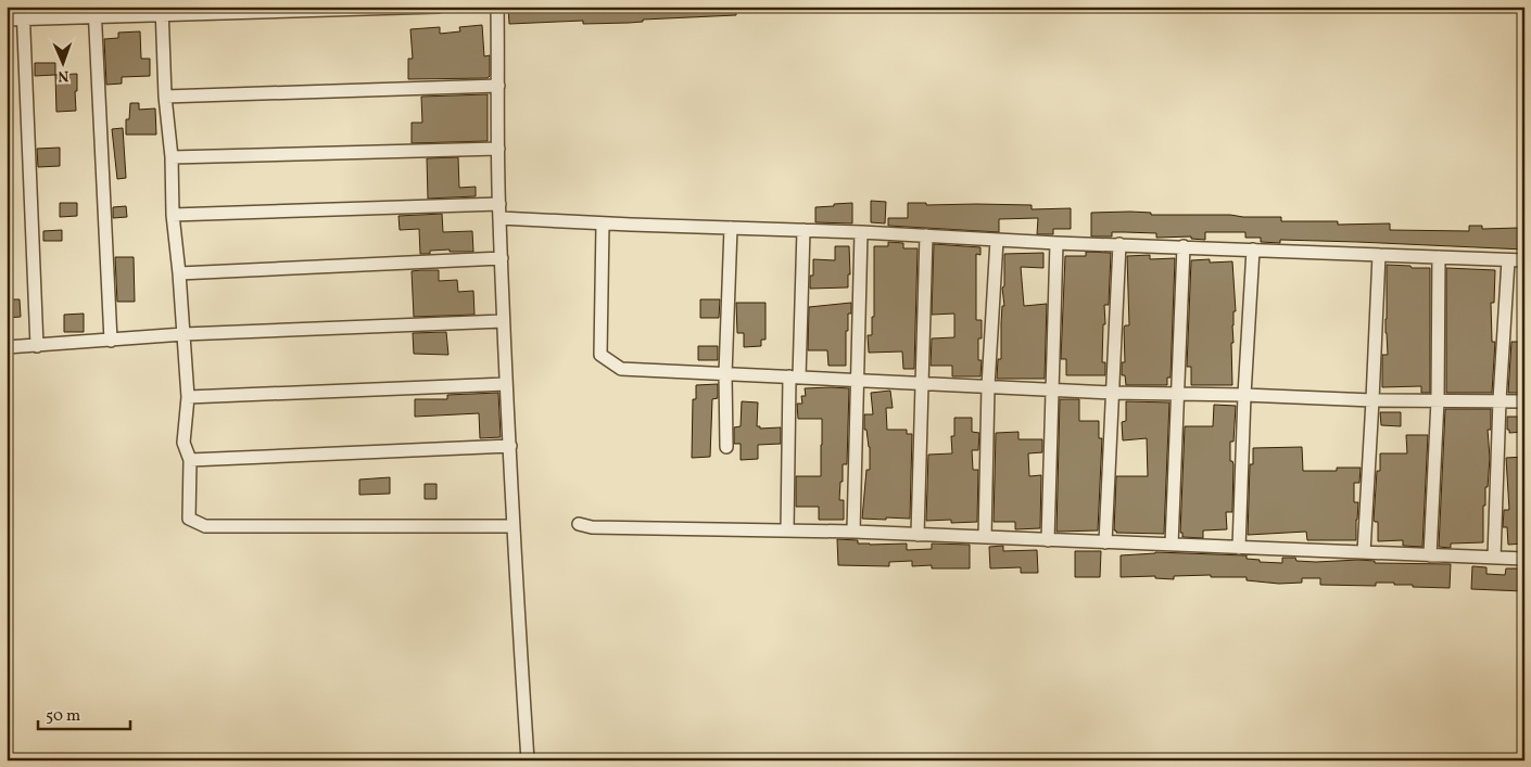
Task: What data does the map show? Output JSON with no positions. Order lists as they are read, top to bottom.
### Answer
{
  "scale_bar": "50 m",
  "north": "bottom"
}
